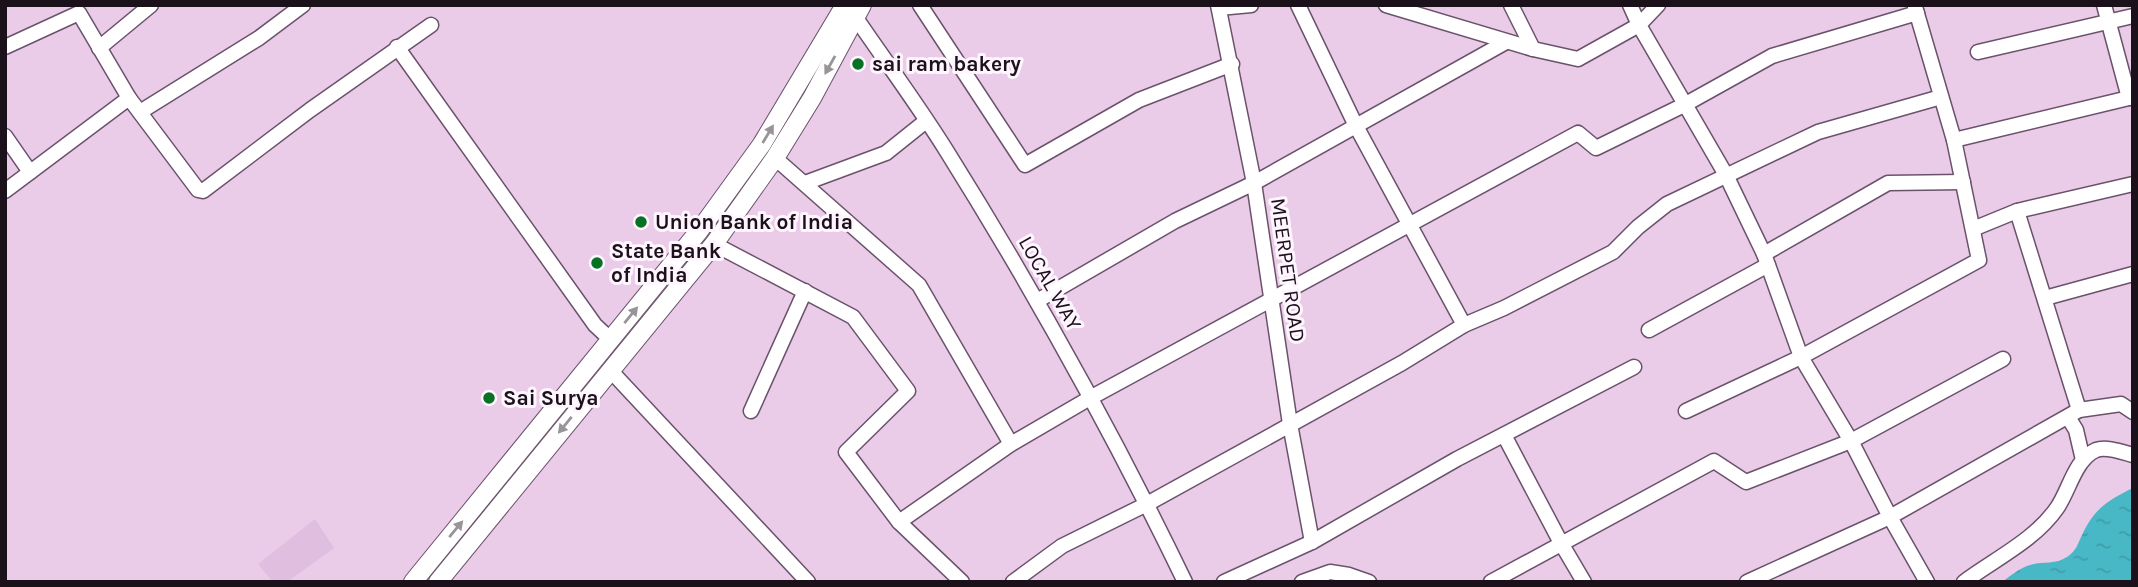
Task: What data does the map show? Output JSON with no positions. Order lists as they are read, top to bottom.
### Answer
{
  "streets": {
    "street": ["MEERPET ROAD", "LOCAL WAY"]
  },
  "places": [
    "sai ram bakery",
    "Union Bank of India",
    "State Bank of India",
    "Sai Surya"
  ]
}
